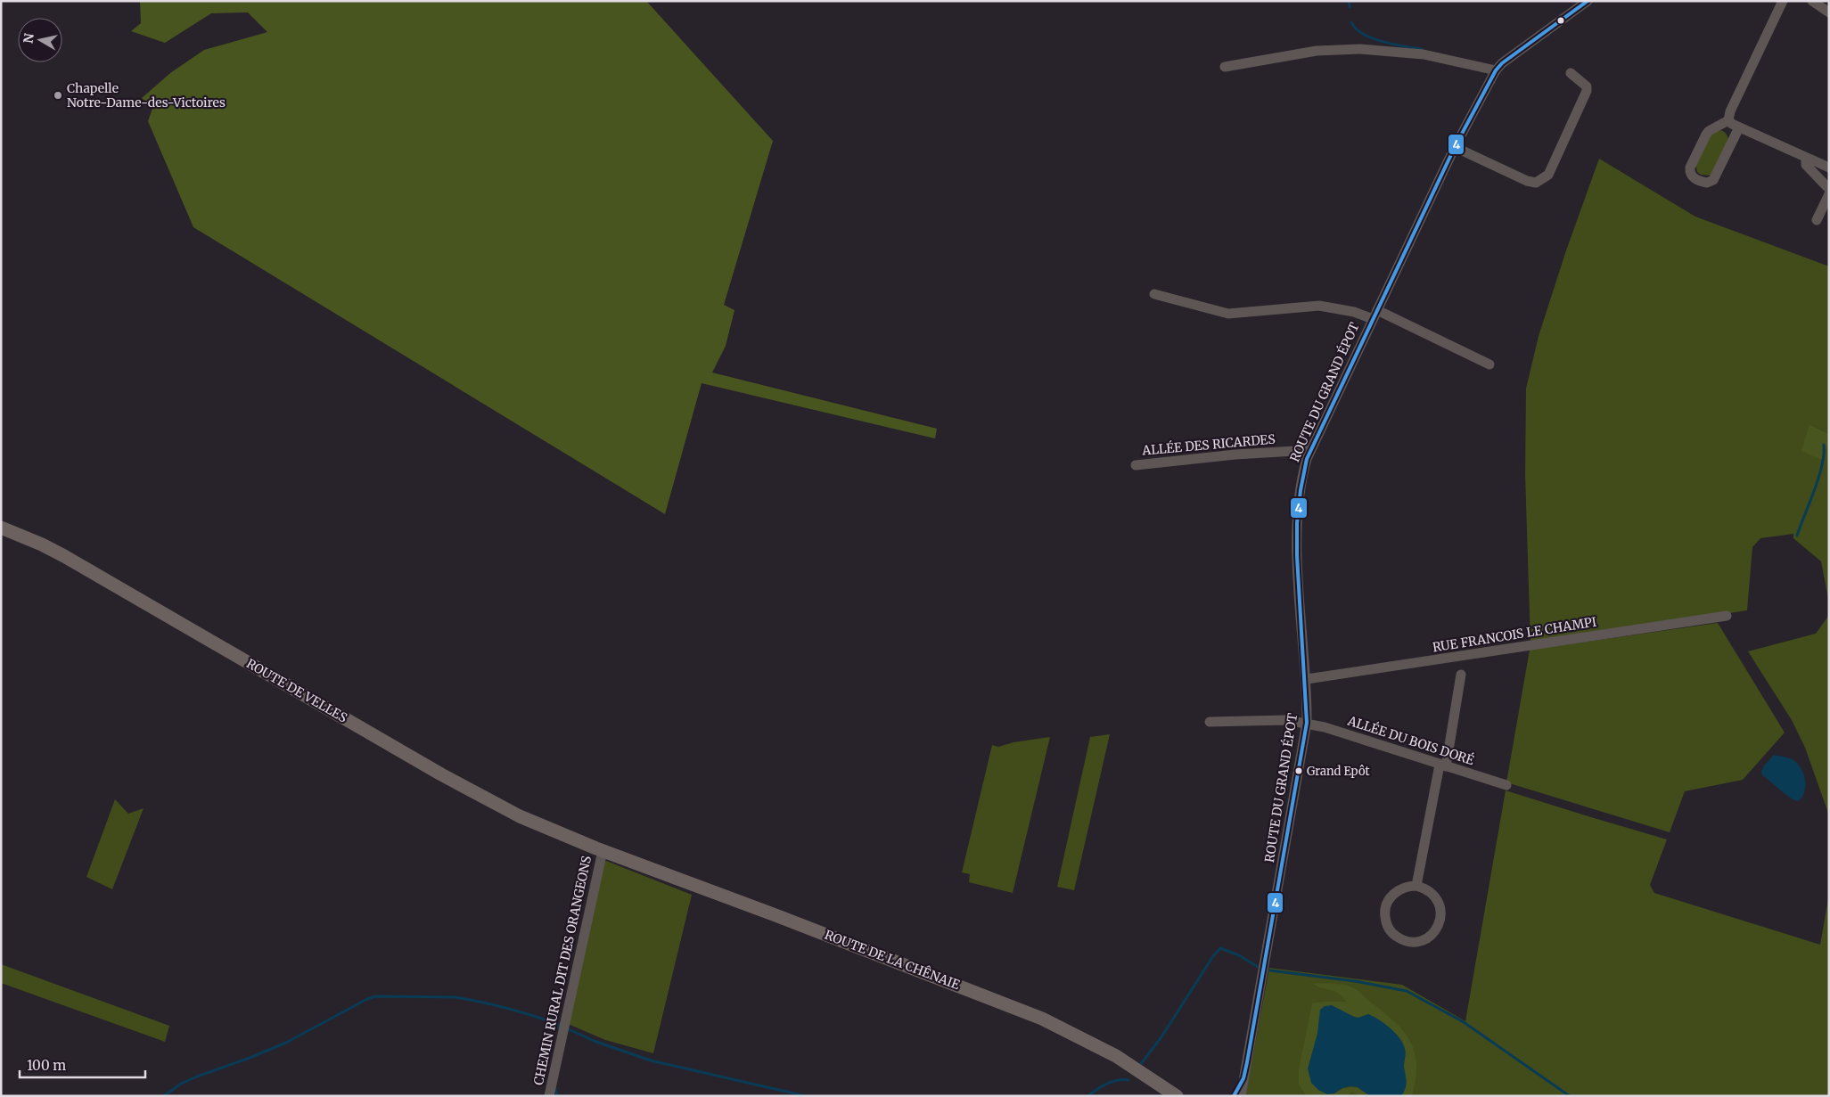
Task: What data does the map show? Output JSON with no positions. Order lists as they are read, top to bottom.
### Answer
{
  "streets": {
    "main road": ["ROUTE DE VELLES", "ROUTE DE LA CHÊNAIE"],
    "street": [
      "ROUTE DU GRAND ÉPOT",
      "ALLÉE DES RICARDES",
      "RUE FRANCOIS LE CHAMPI",
      "ALLÉE DU BOIS DORÉ",
      "CHEMIN RURAL DIT DES ORANGEONS"
    ]
  },
  "crossings": [
    ["ROUTE DU GRAND ÉPOT", "ALLÉE DES RICARDES"],
    ["ROUTE DU GRAND ÉPOT", "RUE FRANCOIS LE CHAMPI"],
    ["ROUTE DU GRAND ÉPOT", "ALLÉE DU BOIS DORÉ"],
    ["ROUTE DE VELLES", "ROUTE DE LA CHÊNAIE"],
    ["ROUTE DE VELLES", "CHEMIN RURAL DIT DES ORANGEONS"],
    ["ROUTE DE LA CHÊNAIE", "CHEMIN RURAL DIT DES ORANGEONS"]
  ],
  "places": ["Chapelle Notre-Dame-des-Victoires", "Grand Epôt"],
  "lines": ["transit line 4"],
  "scale_bar": "100 m",
  "north": "left"
}
